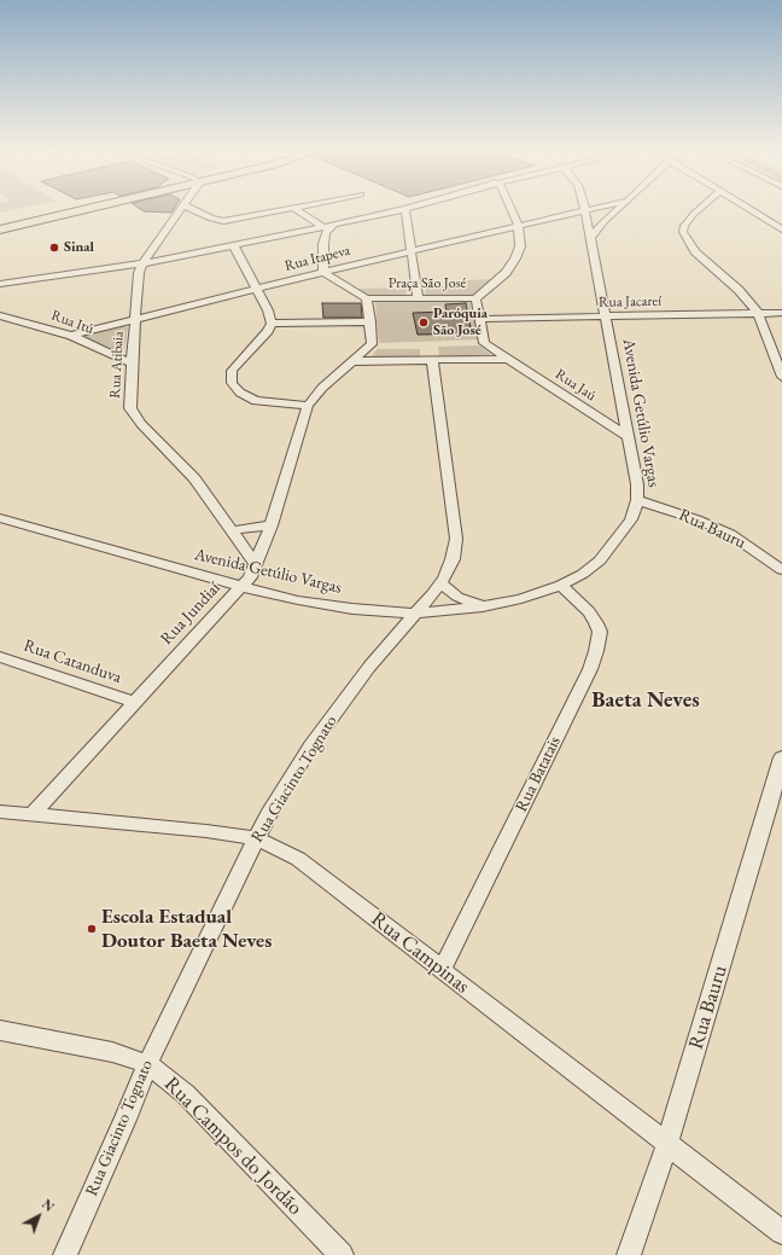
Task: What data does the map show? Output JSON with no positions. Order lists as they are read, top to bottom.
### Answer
{
  "streets": {
    "street": [
      "Rua Itapeva",
      "Praça São José",
      "Rua Jacareí",
      "Rua Itú",
      "Rua Atibaia",
      "Rua Jaú",
      "Avenida Getúlio Vargas",
      "Rua Bauru",
      "Rua Jundiaí",
      "Rua Catanduva",
      "Rua Batatais",
      "Rua Giacinto Tognato",
      "Rua Campinas",
      "Rua Campos do Jordão"
    ]
  },
  "crossings": [
    ["Rua Itapeva", "Rua Itú"],
    ["Rua Itapeva", "Rua Atibaia"],
    ["Praça São José", "Rua Jacareí"],
    ["Praça São José", "Rua Jaú"],
    ["Praça São José", "Rua Jundiaí"],
    ["Rua Jacareí", "Avenida Getúlio Vargas"],
    ["Rua Itú", "Rua Atibaia"],
    ["Rua Atibaia", "Rua Jundiaí"],
    ["Rua Jaú", "Avenida Getúlio Vargas"],
    ["Avenida Getúlio Vargas", "Rua Bauru"],
    ["Avenida Getúlio Vargas", "Rua Jundiaí"],
    ["Avenida Getúlio Vargas", "Rua Batatais"],
    ["Avenida Getúlio Vargas", "Rua Giacinto Tognato"],
    ["Rua Bauru", "Rua Campinas"],
    ["Rua Jundiaí", "Rua Catanduva"],
    ["Rua Jundiaí", "Rua Campinas"],
    ["Rua Batatais", "Rua Campinas"],
    ["Rua Giacinto Tognato", "Rua Campinas"],
    ["Rua Giacinto Tognato", "Rua Campos do Jordão"]
  ],
  "districts": ["Baeta Neves"],
  "places": ["Sinal", "Paróquia São José", "Escola Estadual Doutor Baeta Neves"],
  "north": "top right"
}
